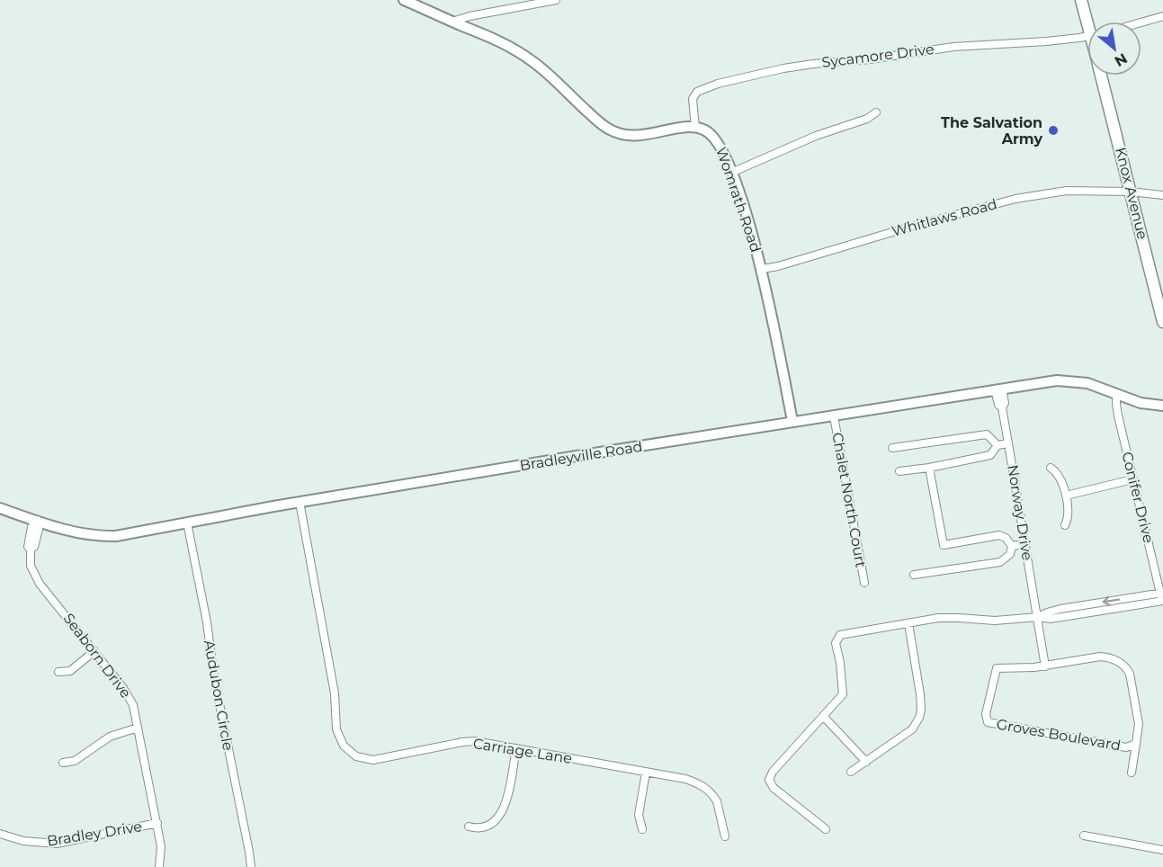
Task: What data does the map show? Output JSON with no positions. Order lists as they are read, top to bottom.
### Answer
{
  "streets": {
    "main road": ["Knox Avenue"],
    "street": [
      "Sycamore Drive",
      "Womrath Road",
      "Whitlaws Road",
      "Bradleyville Road",
      "Conifer Drive",
      "Chalet North Court",
      "Norway Drive",
      "Seaborn Drive",
      "Audubon Circle",
      "Groves Boulevard",
      "Carriage Lane",
      "Bradley Drive"
    ]
  },
  "crossings": [
    ["Sycamore Drive", "Womrath Road"],
    ["Knox Avenue", "Whitlaws Road"],
    ["Womrath Road", "Whitlaws Road"],
    ["Womrath Road", "Bradleyville Road"],
    ["Bradleyville Road", "Conifer Drive"],
    ["Bradleyville Road", "Chalet North Court"],
    ["Bradleyville Road", "Norway Drive"],
    ["Bradleyville Road", "Seaborn Drive"],
    ["Bradleyville Road", "Audubon Circle"],
    ["Bradleyville Road", "Carriage Lane"],
    ["Seaborn Drive", "Bradley Drive"]
  ],
  "places": ["The Salvation Army"],
  "north": "bottom right"
}
